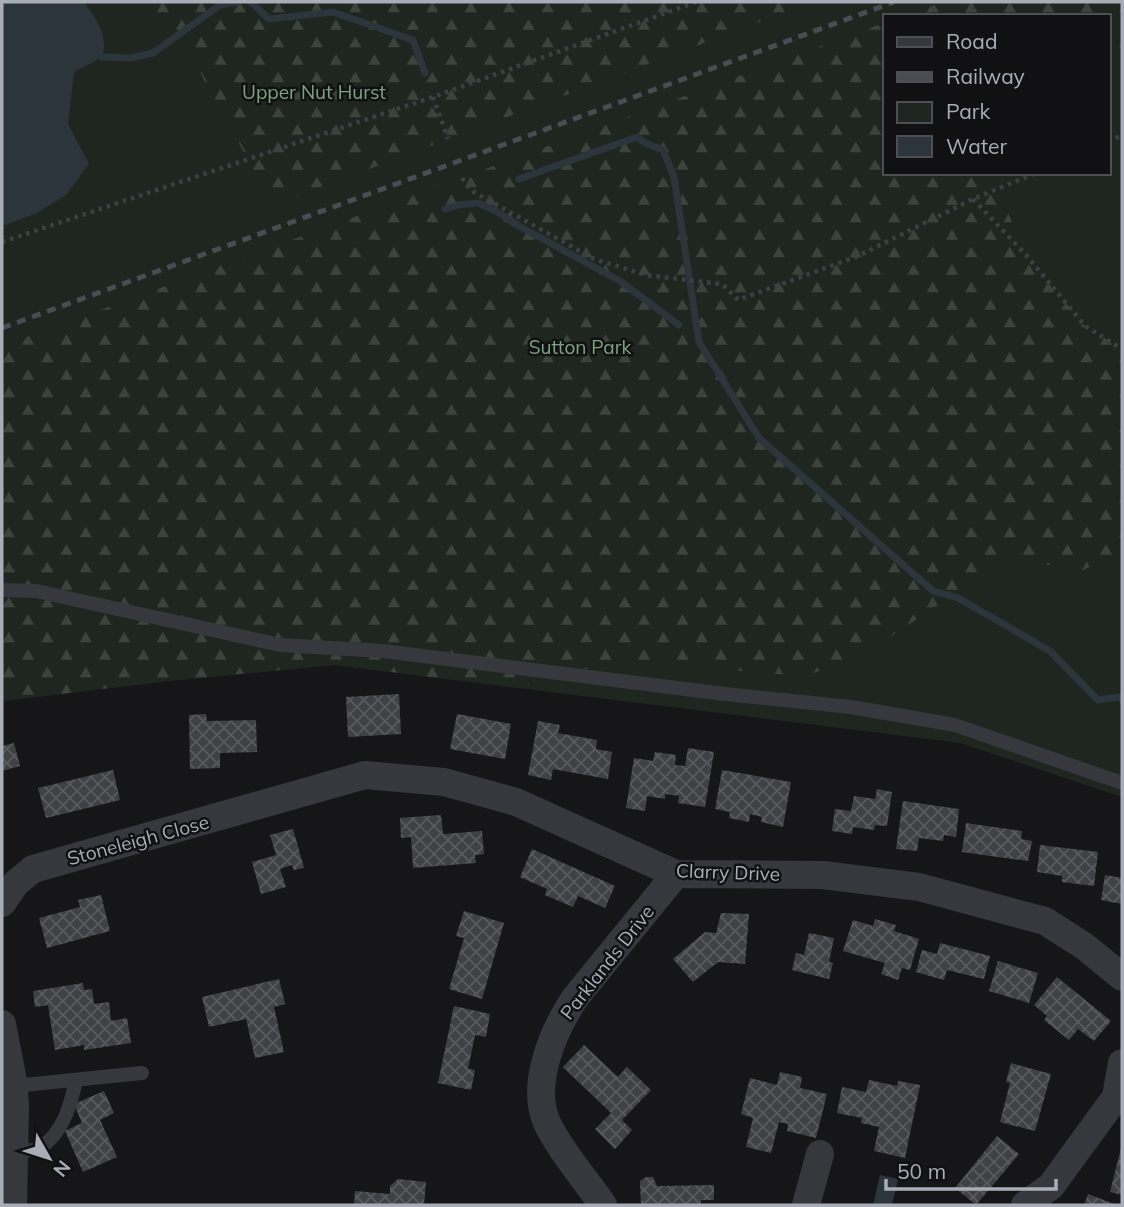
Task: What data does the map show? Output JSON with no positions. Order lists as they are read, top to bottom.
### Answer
{
  "streets": {
    "street": ["Stoneleigh Close", "Clarry Drive", "Parklands Drive"]
  },
  "crossings": [
    ["Stoneleigh Close", "Clarry Drive"],
    ["Clarry Drive", "Parklands Drive"]
  ],
  "parks": ["Upper Nut Hurst", "Sutton Park"],
  "legend": [
    "Road",
    "Railway",
    "Park",
    "Water"
  ],
  "scale_bar": "50 m",
  "north": "bottom right"
}
